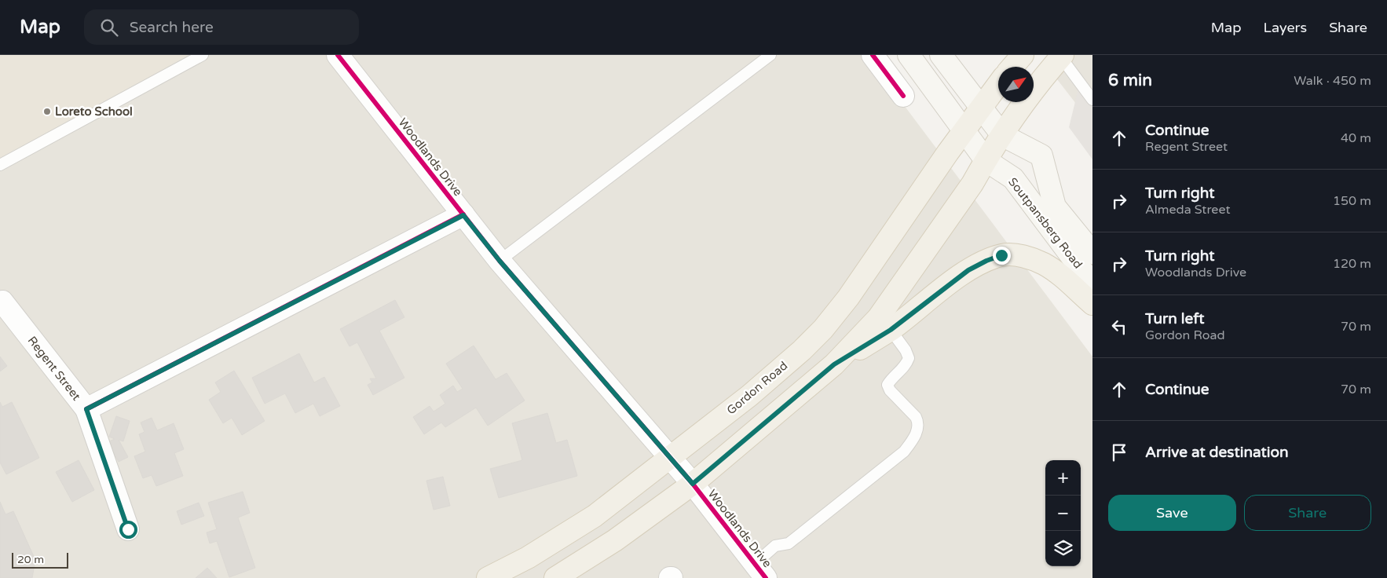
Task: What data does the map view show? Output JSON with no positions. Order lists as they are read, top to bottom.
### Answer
{
  "streets": {
    "main road": ["Soutpansberg Road", "Gordon Road"],
    "street": ["Woodlands Drive", "Regent Street"]
  },
  "crossings": [
    ["Woodlands Drive", "Gordon Road"],
    ["Soutpansberg Road", "Gordon Road"]
  ],
  "places": ["Loreto School"],
  "scale_bar": "20 m",
  "north": "top right",
  "page": {
    "header": "Map",
    "search": "Search here",
    "nav": ["Map", "Layers", "Share"],
    "heading": ["6 min", "Walk · 450 m"],
    "list": [
      ["Continue", "Regent Street", "40 m"],
      ["Turn right", "Almeda Street", "150 m"],
      ["Turn right", "Woodlands Drive", "120 m"],
      ["Turn left", "Gordon Road", "70 m"],
      ["Continue", "70 m"],
      "Arrive at destination"
    ],
    "map_buttons": ["+", "−"],
    "buttons": ["Save", "Share"],
    "scale": "20 m"
  }
}
